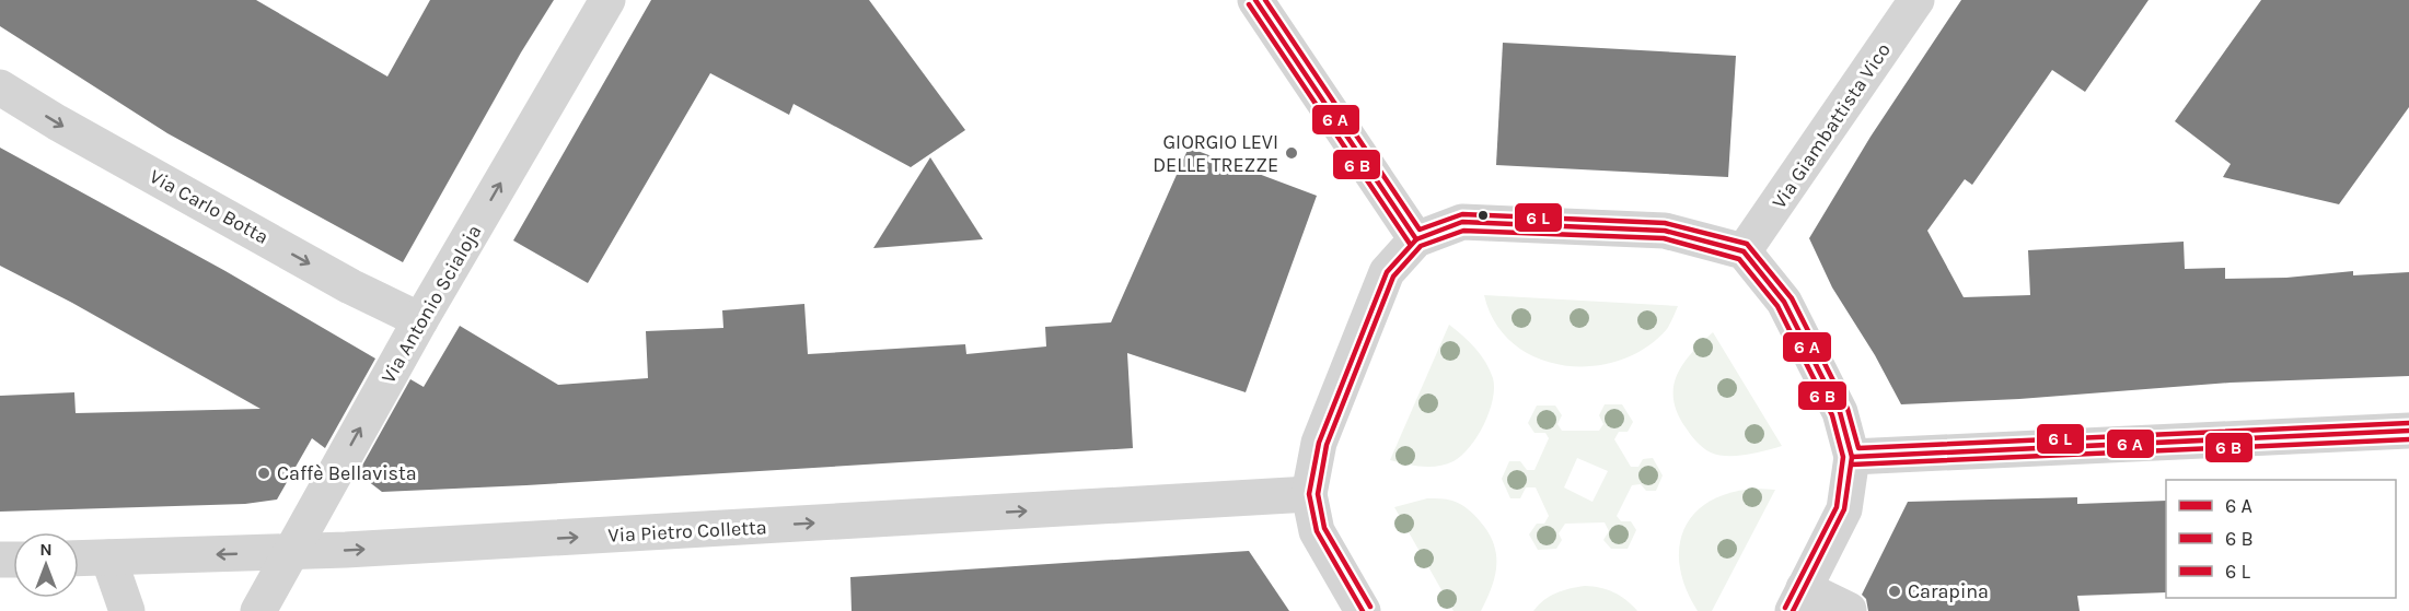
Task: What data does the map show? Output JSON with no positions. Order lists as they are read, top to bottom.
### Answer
{
  "streets": {
    "street": [
      "Via Giambattista Vico",
      "Via Carlo Botta",
      "Via Antonio Scialoja",
      "Via Pietro Colletta"
    ]
  },
  "crossings": [
    ["Via Carlo Botta", "Via Antonio Scialoja"],
    ["Via Antonio Scialoja", "Via Pietro Colletta"]
  ],
  "one_way": ["Via Carlo Botta", "Via Antonio Scialoja"],
  "places": ["GIORGIO LEVI DELLE TREZZE", "Caffè Bellavista", "Carapina"],
  "legend": ["6 A", "6 B", "6 L"],
  "north": "top"
}
